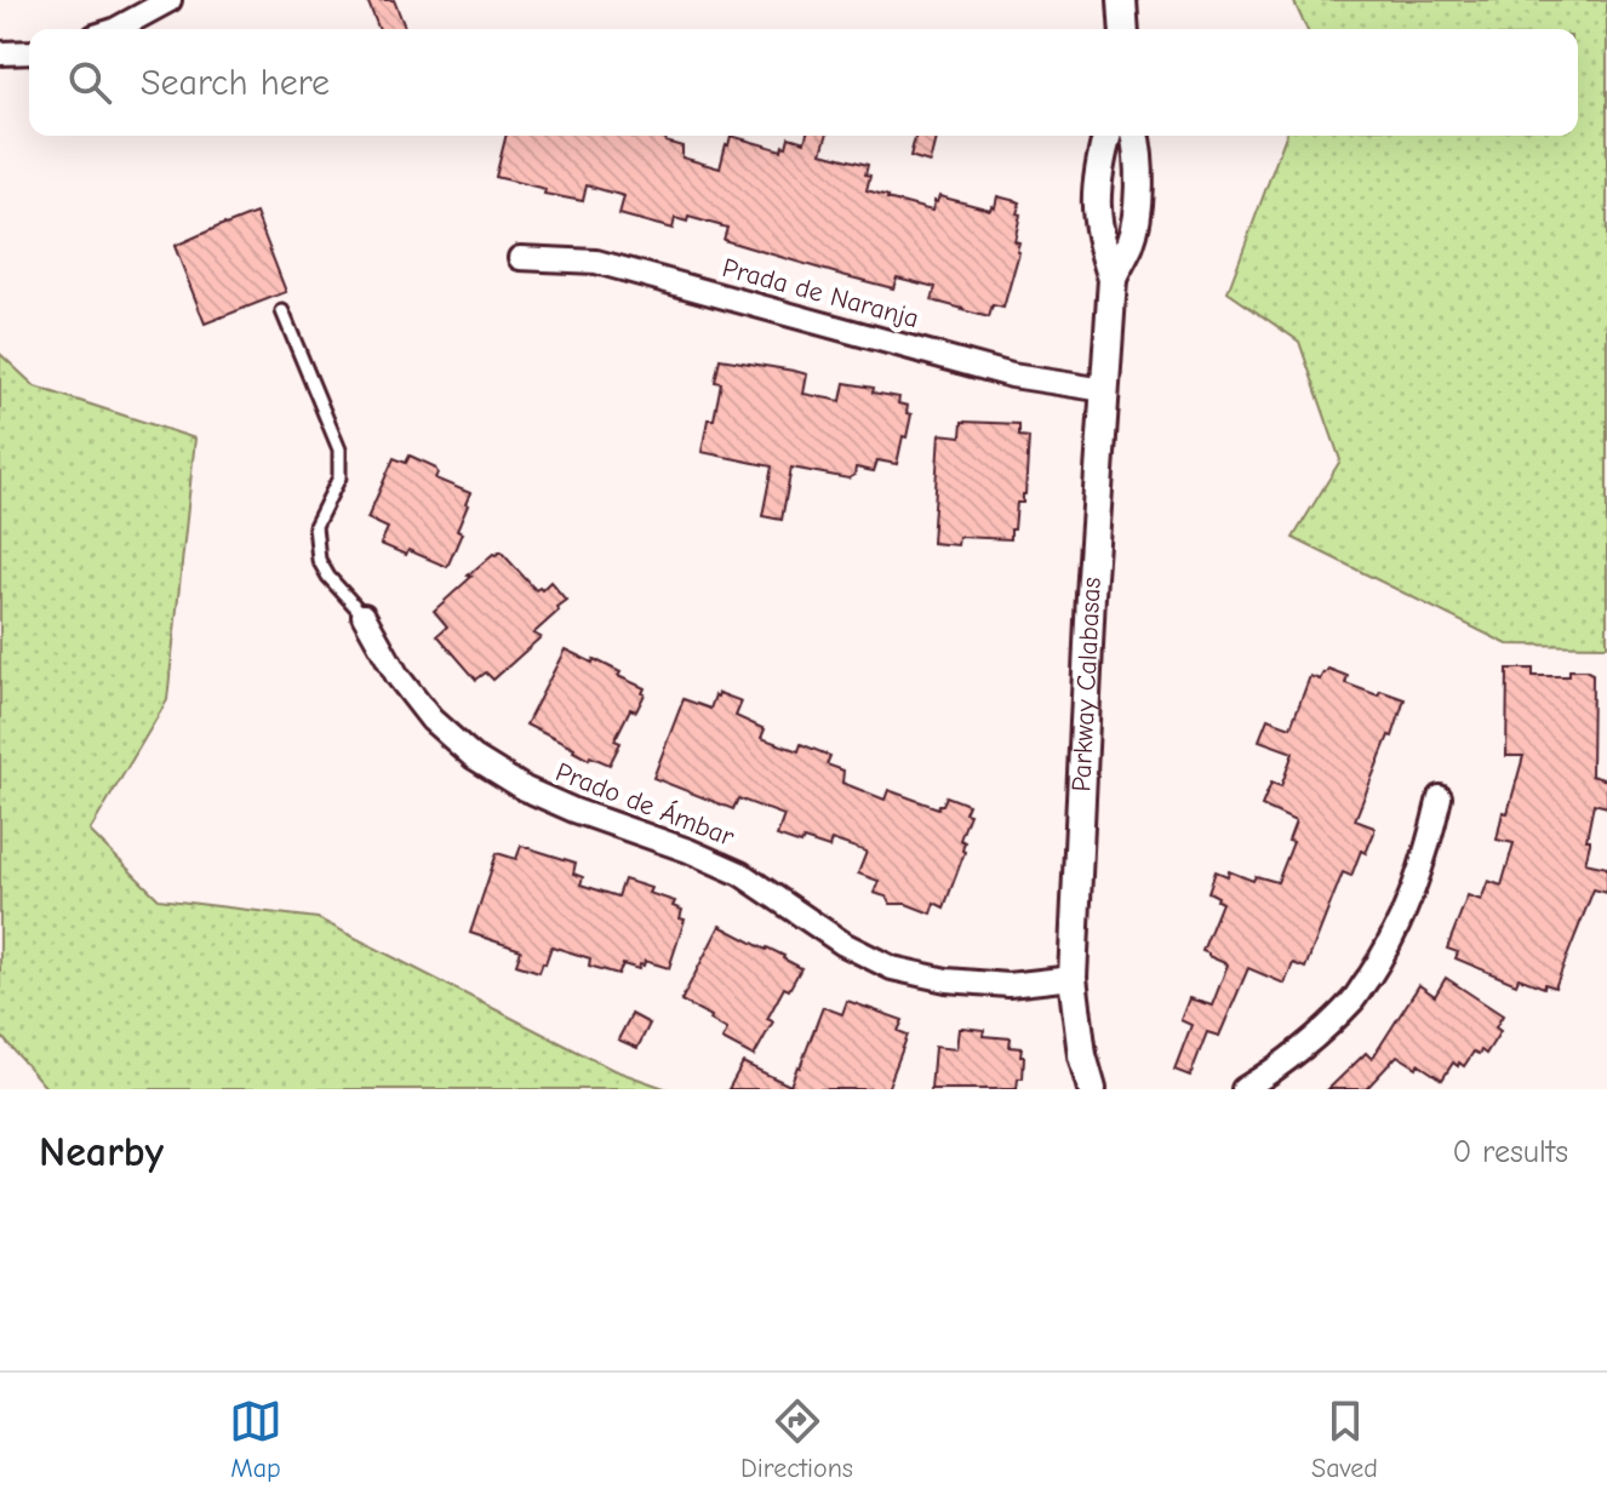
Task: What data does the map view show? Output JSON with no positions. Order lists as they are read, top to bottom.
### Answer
{
  "streets": {
    "street": ["Prada de Naranja", "Parkway Calabasas", "Prado de Ámbar"]
  },
  "crossings": [
    ["Prada de Naranja", "Parkway Calabasas"],
    ["Parkway Calabasas", "Prado de Ámbar"]
  ],
  "page": {
    "search": "Search here",
    "heading": ["Nearby", "0 results"],
    "nav": ["Map", "Directions", "Saved"]
  }
}
